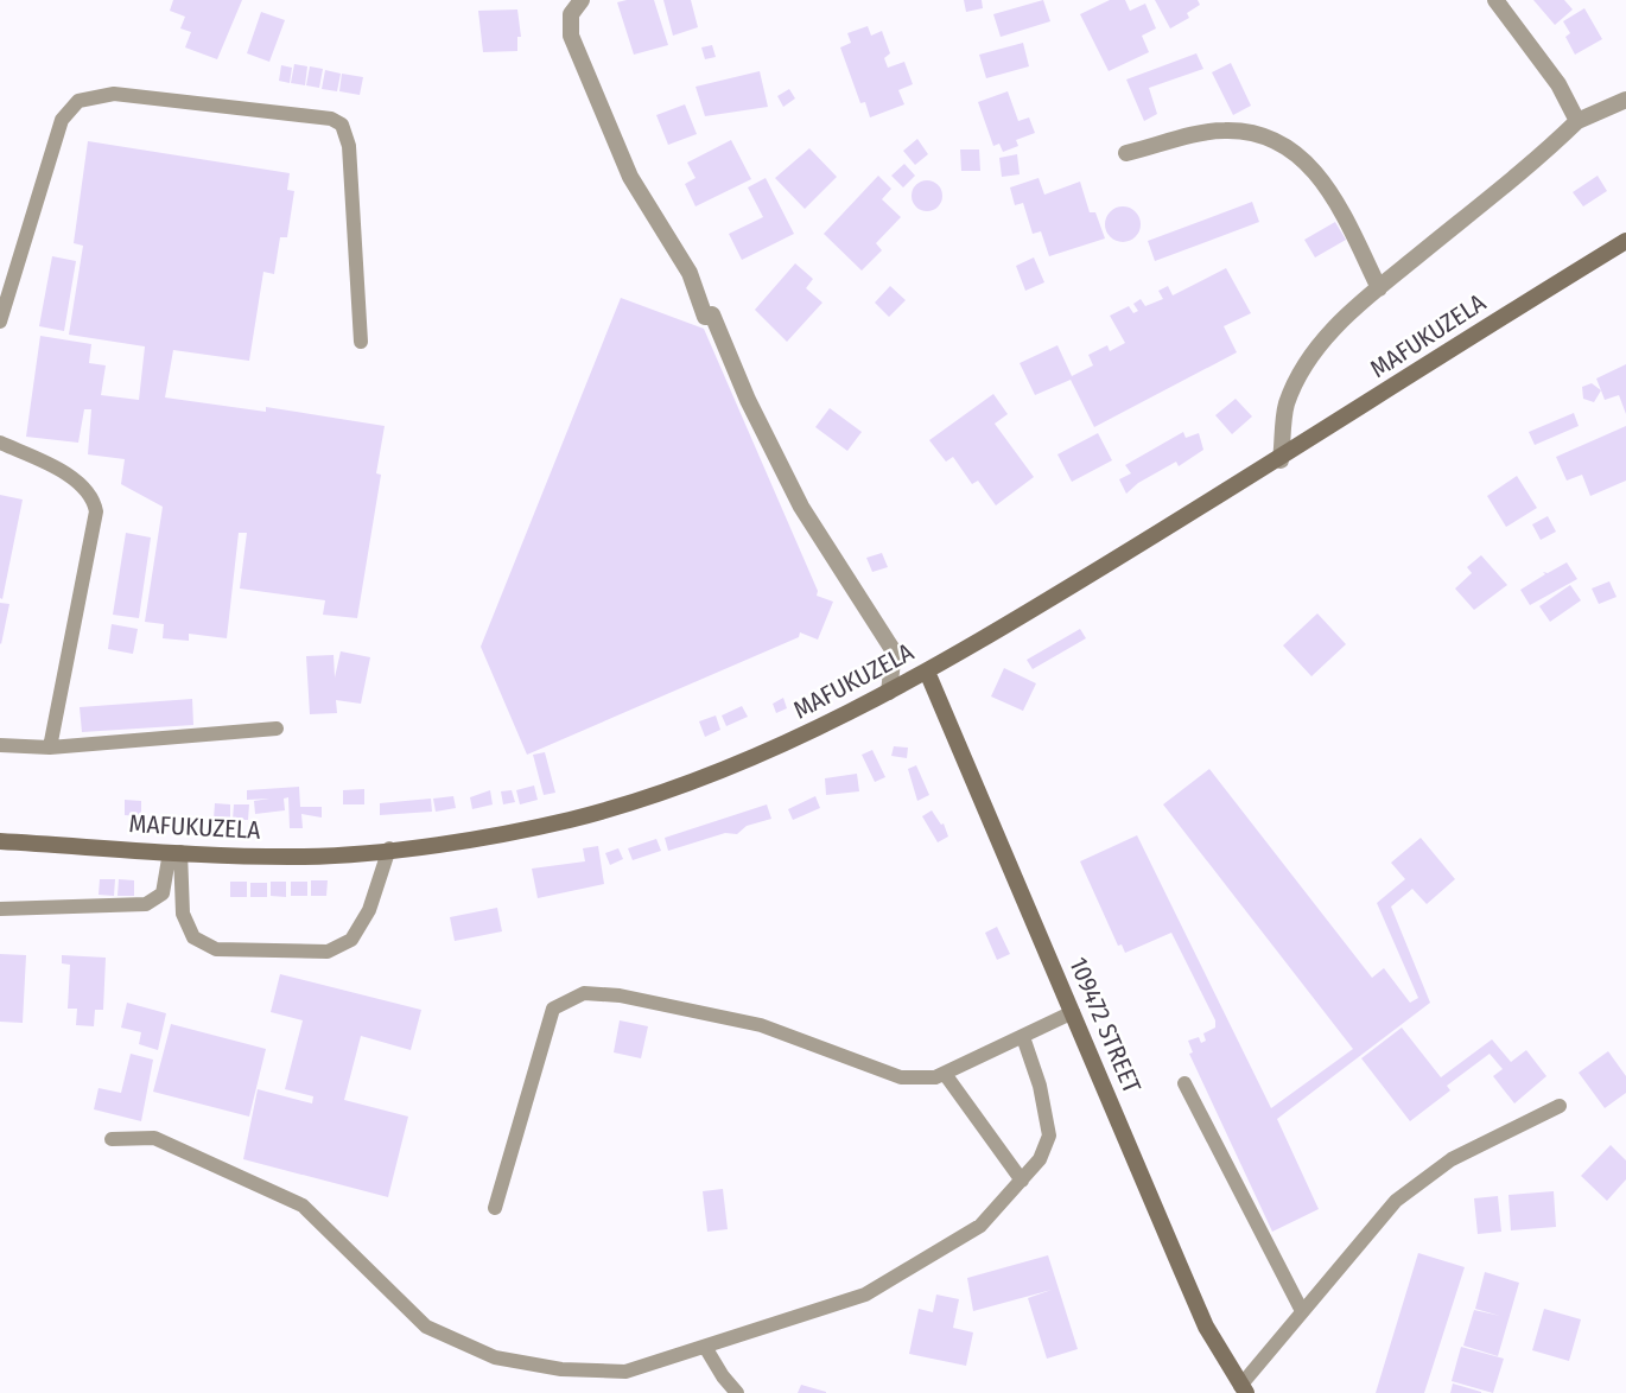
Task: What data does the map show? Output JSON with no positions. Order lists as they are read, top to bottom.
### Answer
{
  "streets": {
    "main road": ["MAFUKUZELA", "109472 STREET"]
  },
  "crossings": [
    ["MAFUKUZELA", "109472 STREET"]
  ]
}
